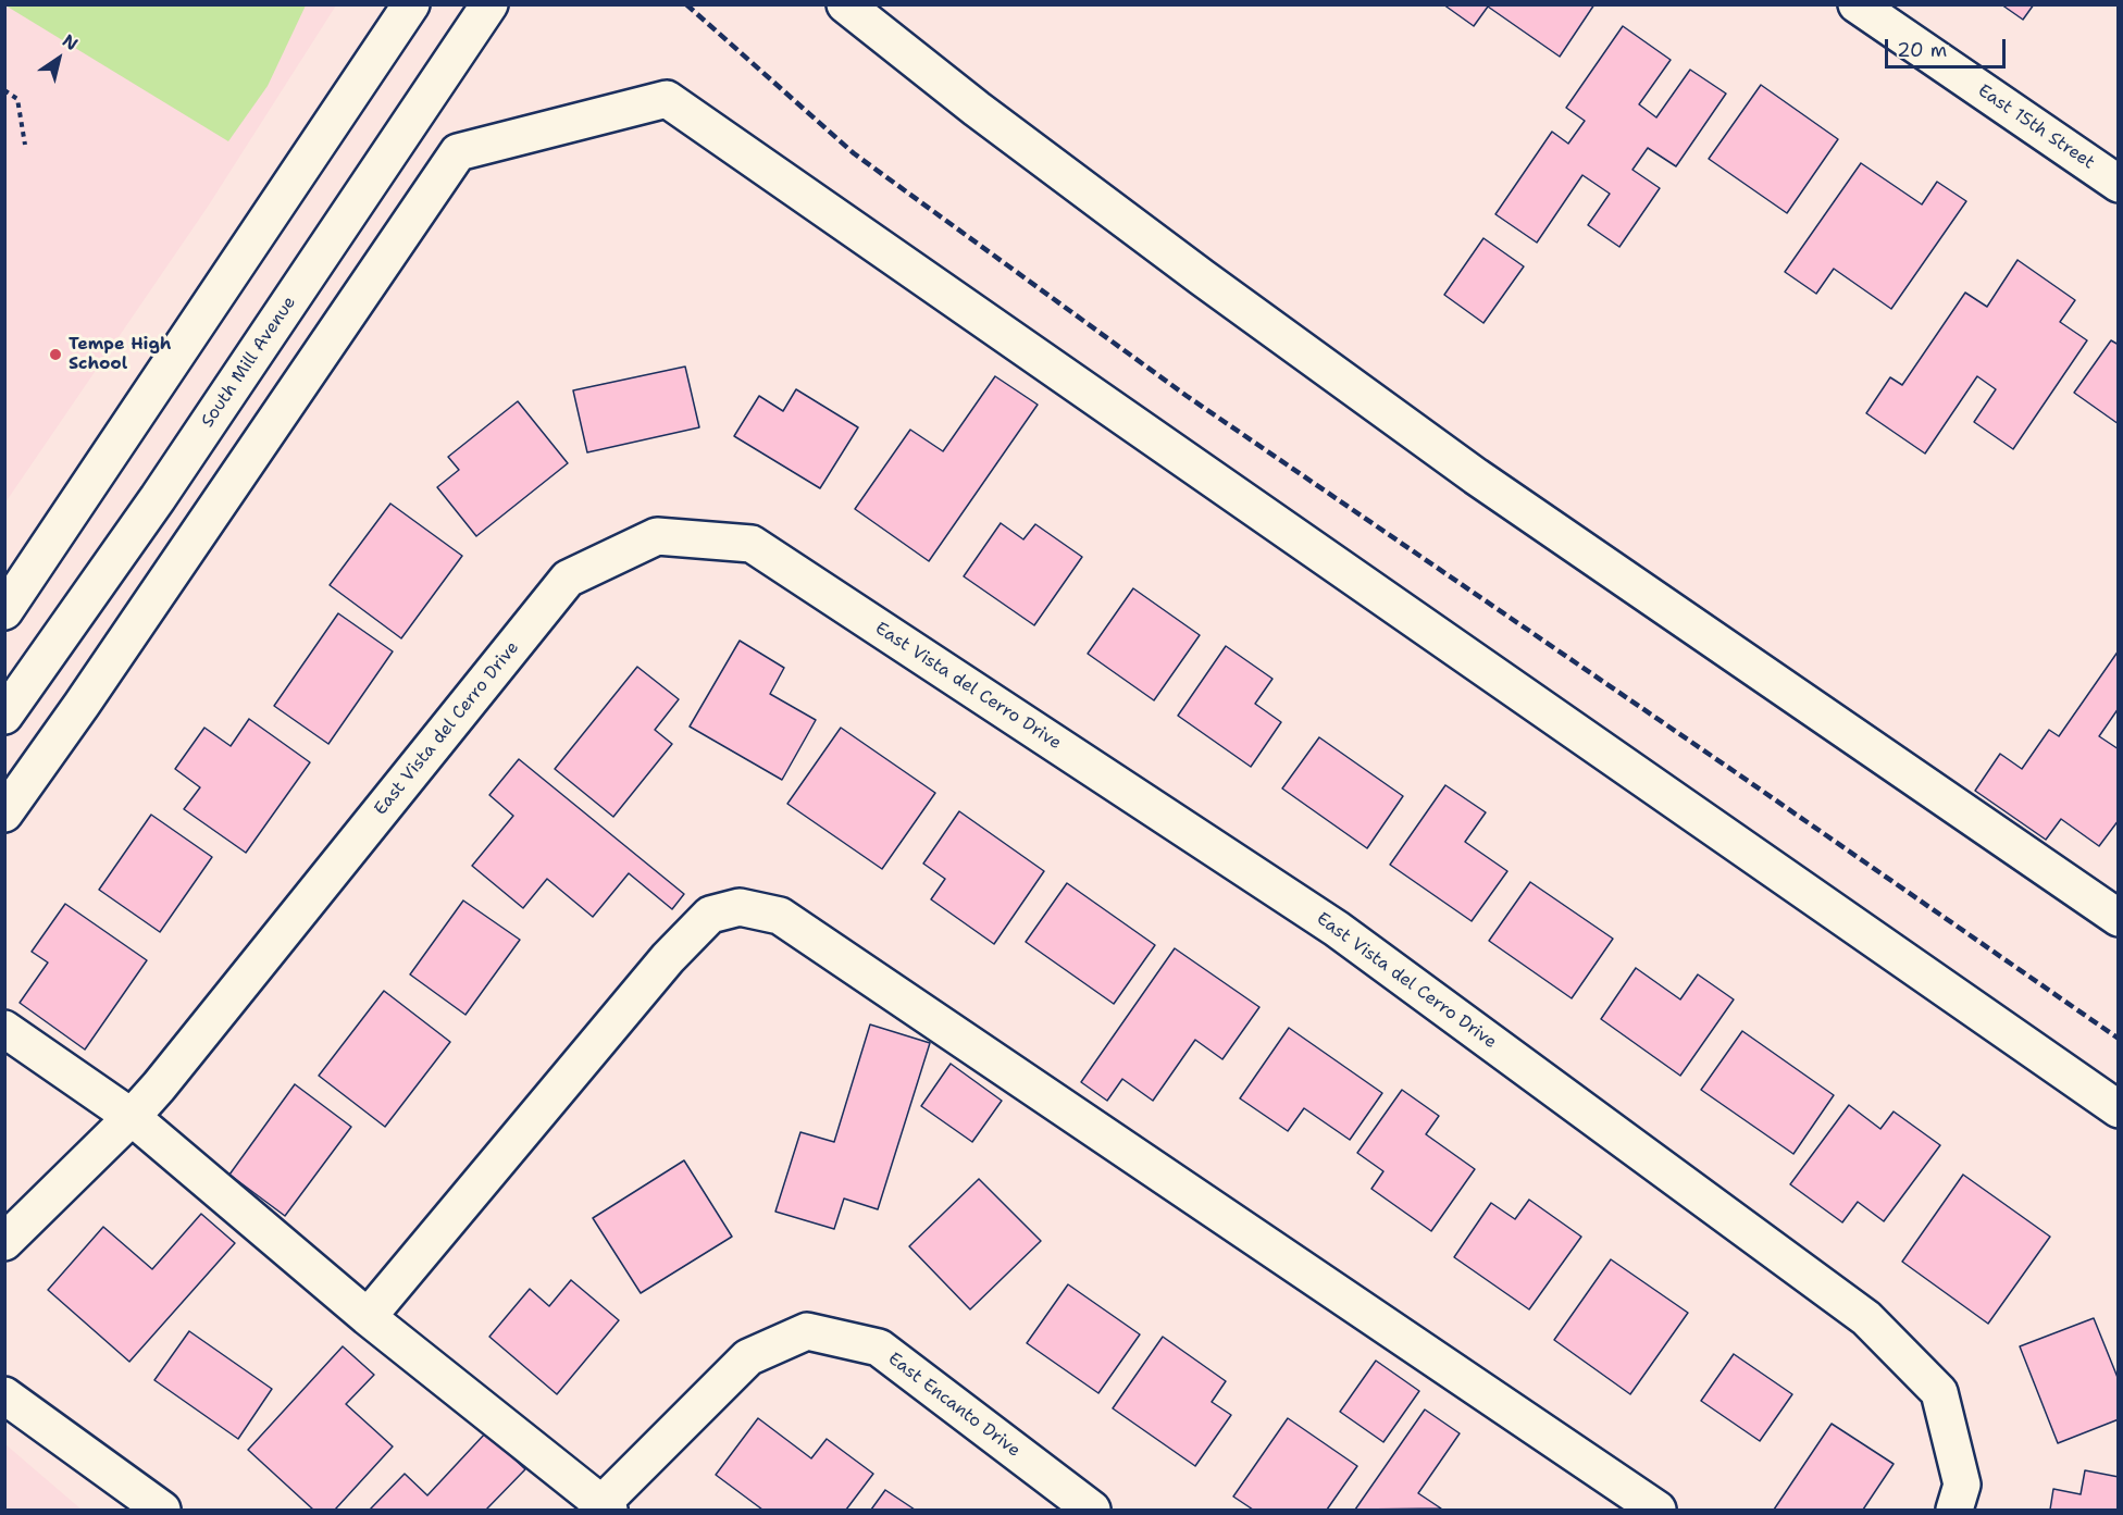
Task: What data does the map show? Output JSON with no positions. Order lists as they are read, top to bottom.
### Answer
{
  "streets": {
    "street": [
      "East 15th Street",
      "South Mill Avenue",
      "East Vista del Cerro Drive",
      "East Encanto Drive"
    ]
  },
  "places": ["Tempe High School"],
  "scale_bar": "20 m",
  "north": "top right"
}
